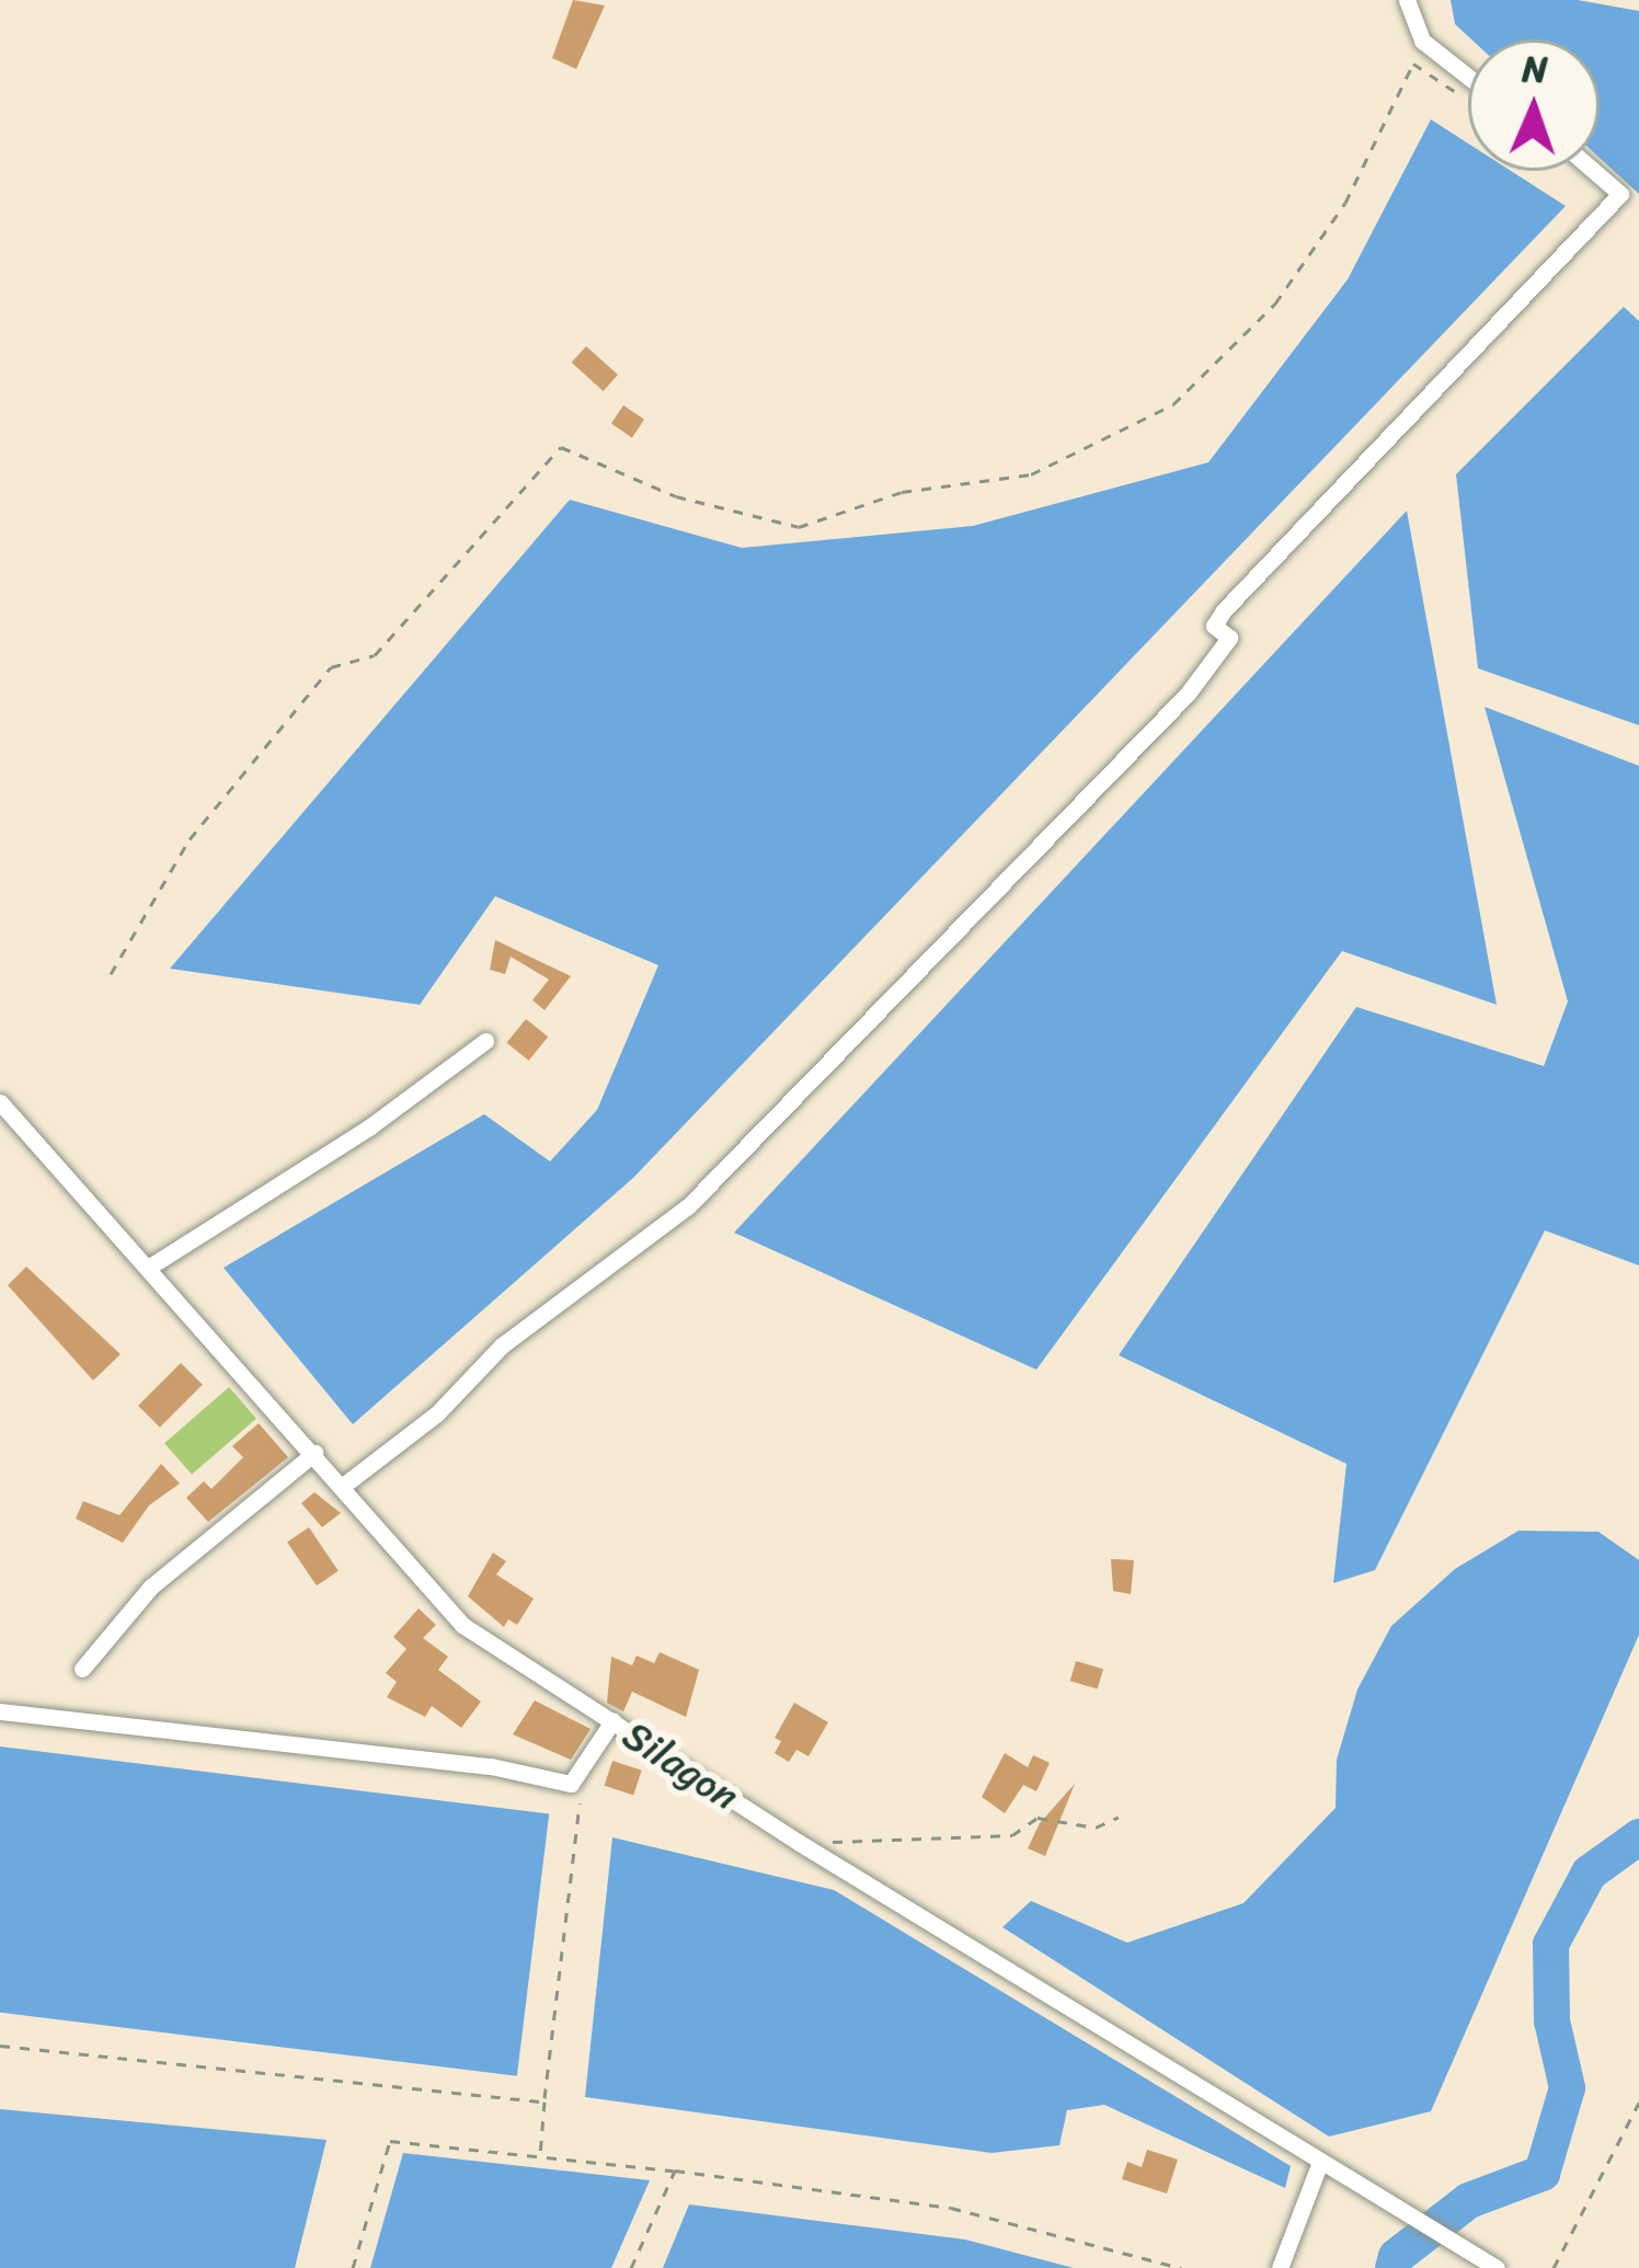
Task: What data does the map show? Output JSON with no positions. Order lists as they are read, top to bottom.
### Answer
{
  "streets": {
    "street": ["Silagon"]
  },
  "north": "top"
}
